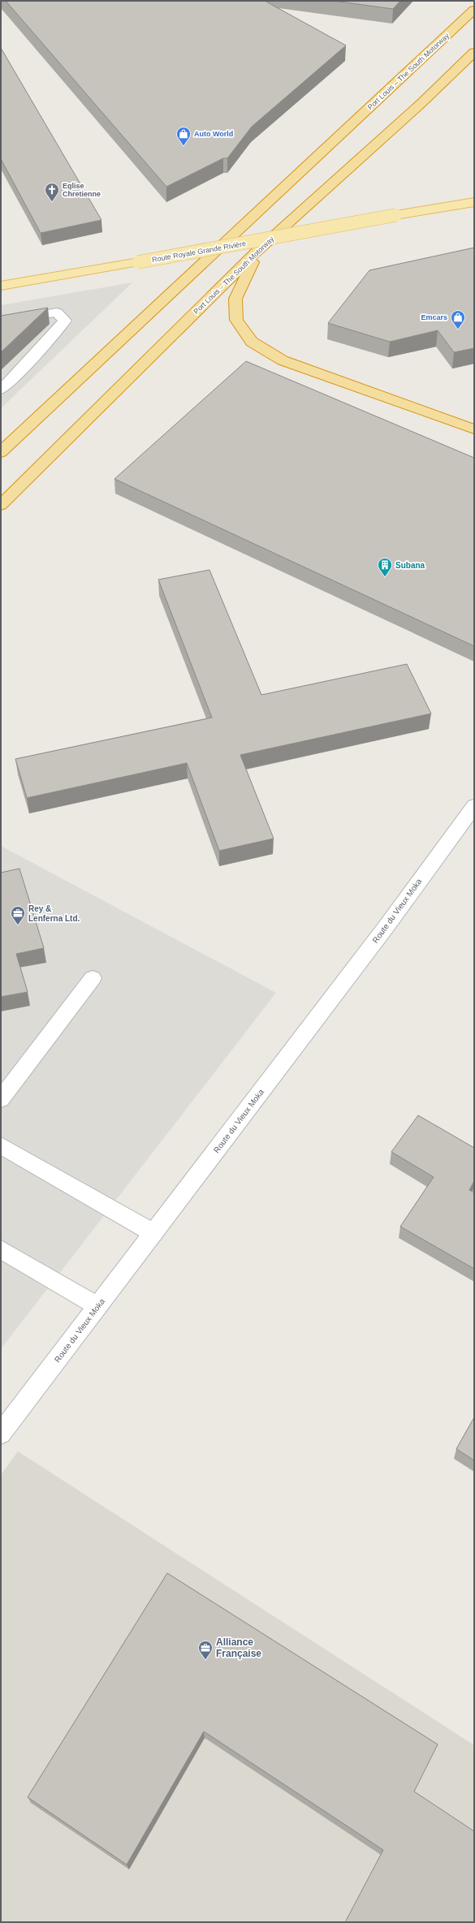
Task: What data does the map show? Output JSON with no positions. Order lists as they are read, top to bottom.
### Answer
{
  "streets": {
    "highway": ["Port Louis – The South Motorway"],
    "main road": ["Route Royale Grande Rivière", "Route du Vieux Moka"]
  },
  "places": {
    "shop": ["Auto World", "Emcars"],
    "church": ["Eglise Chretienne"],
    "building": ["Subana"],
    "office": ["Rey & Lenferna Ltd.", "Alliance Française"]
  }
}
